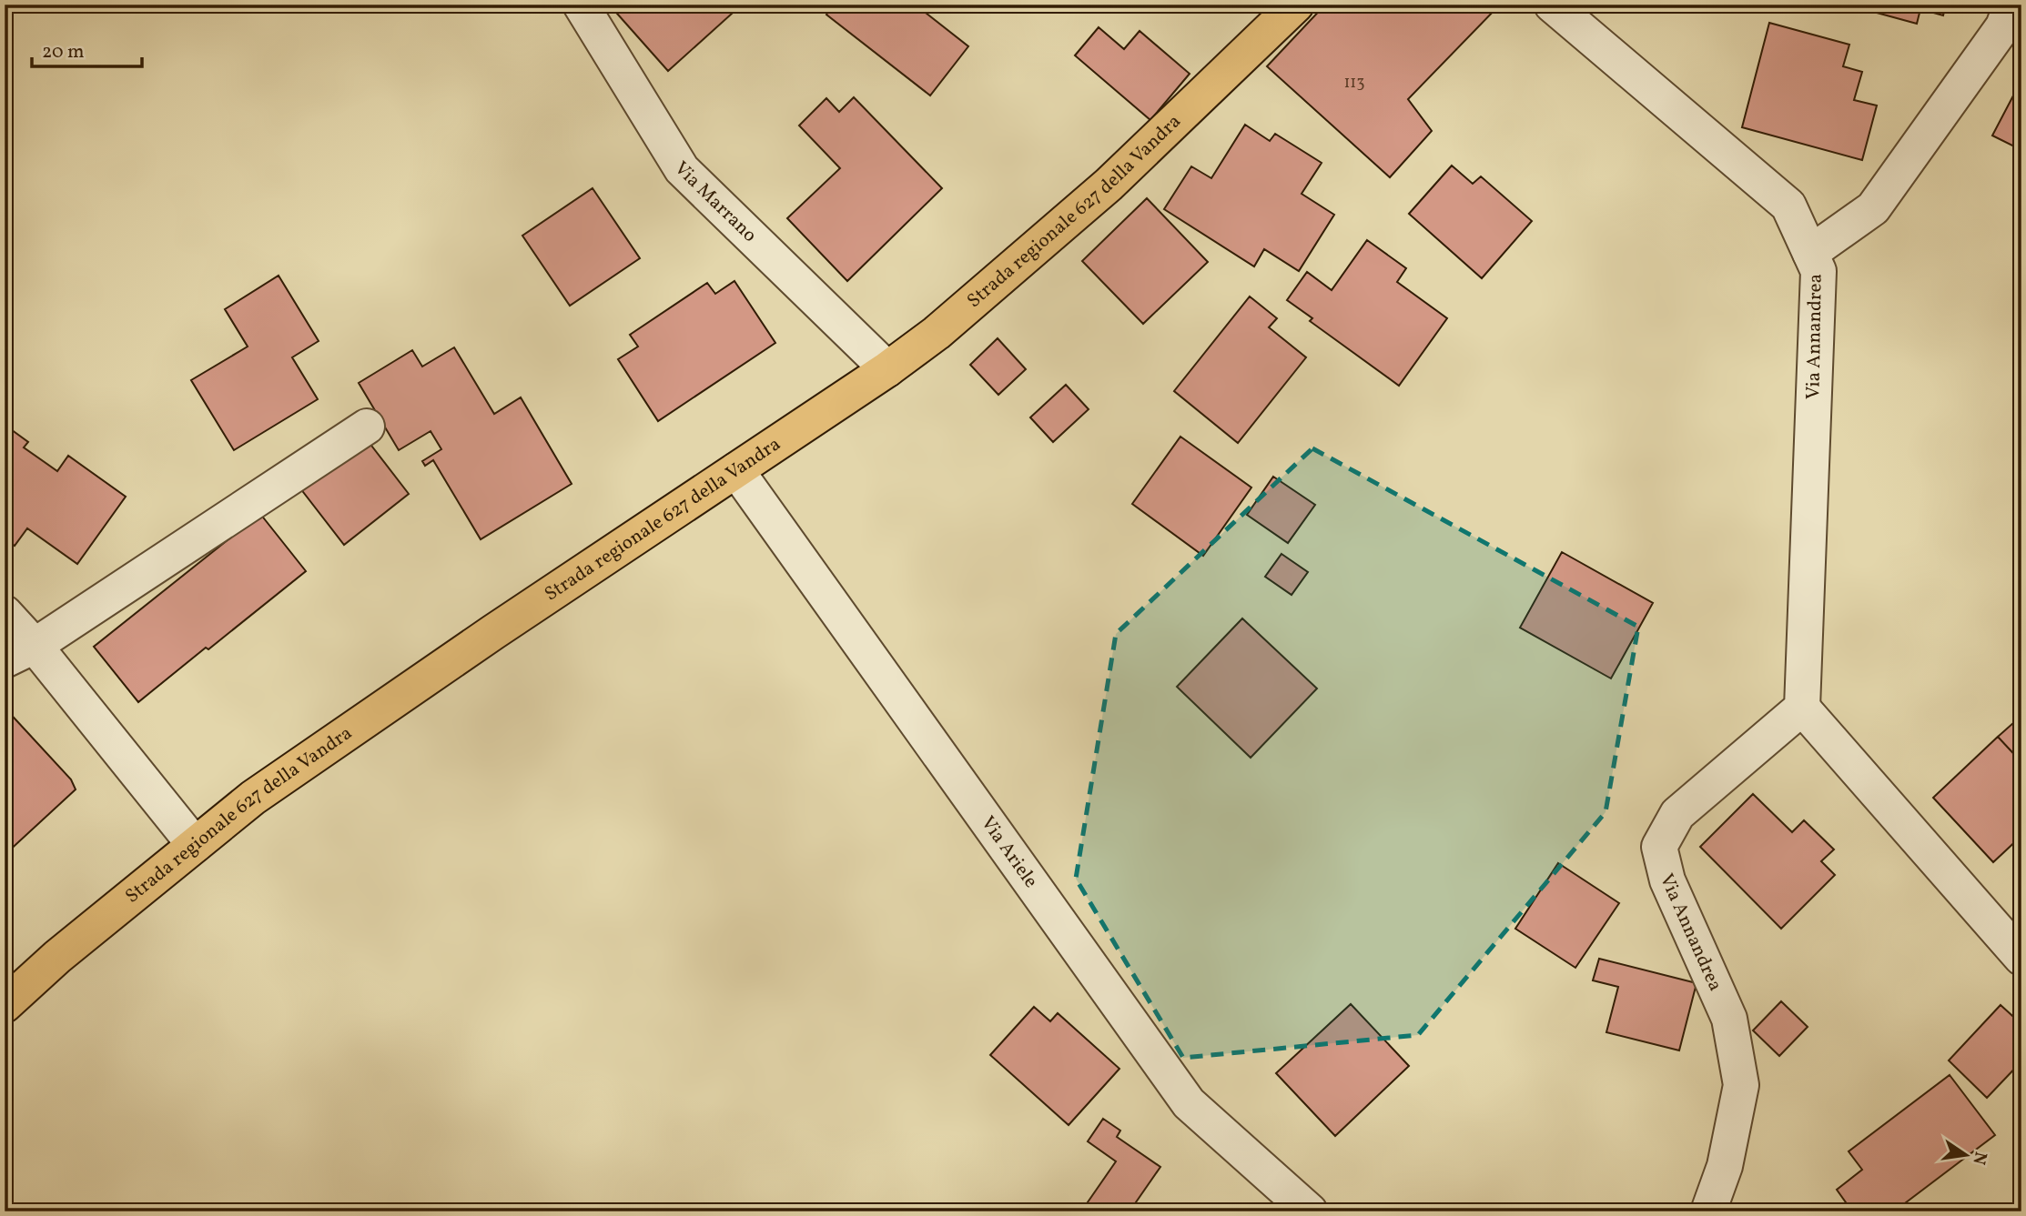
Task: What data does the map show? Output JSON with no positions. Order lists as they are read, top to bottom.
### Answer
{
  "streets": {
    "main road": ["Strada regionale 627 della Vandra"],
    "street": ["Via Marrano", "Via Annandrea", "Via Ariele"]
  },
  "crossings": [
    ["Via Marrano", "Strada regionale 627 della Vandra"],
    ["Strada regionale 627 della Vandra", "Via Ariele"]
  ],
  "house_numbers": ["113"],
  "scale_bar": "20 m",
  "north": "right"
}
